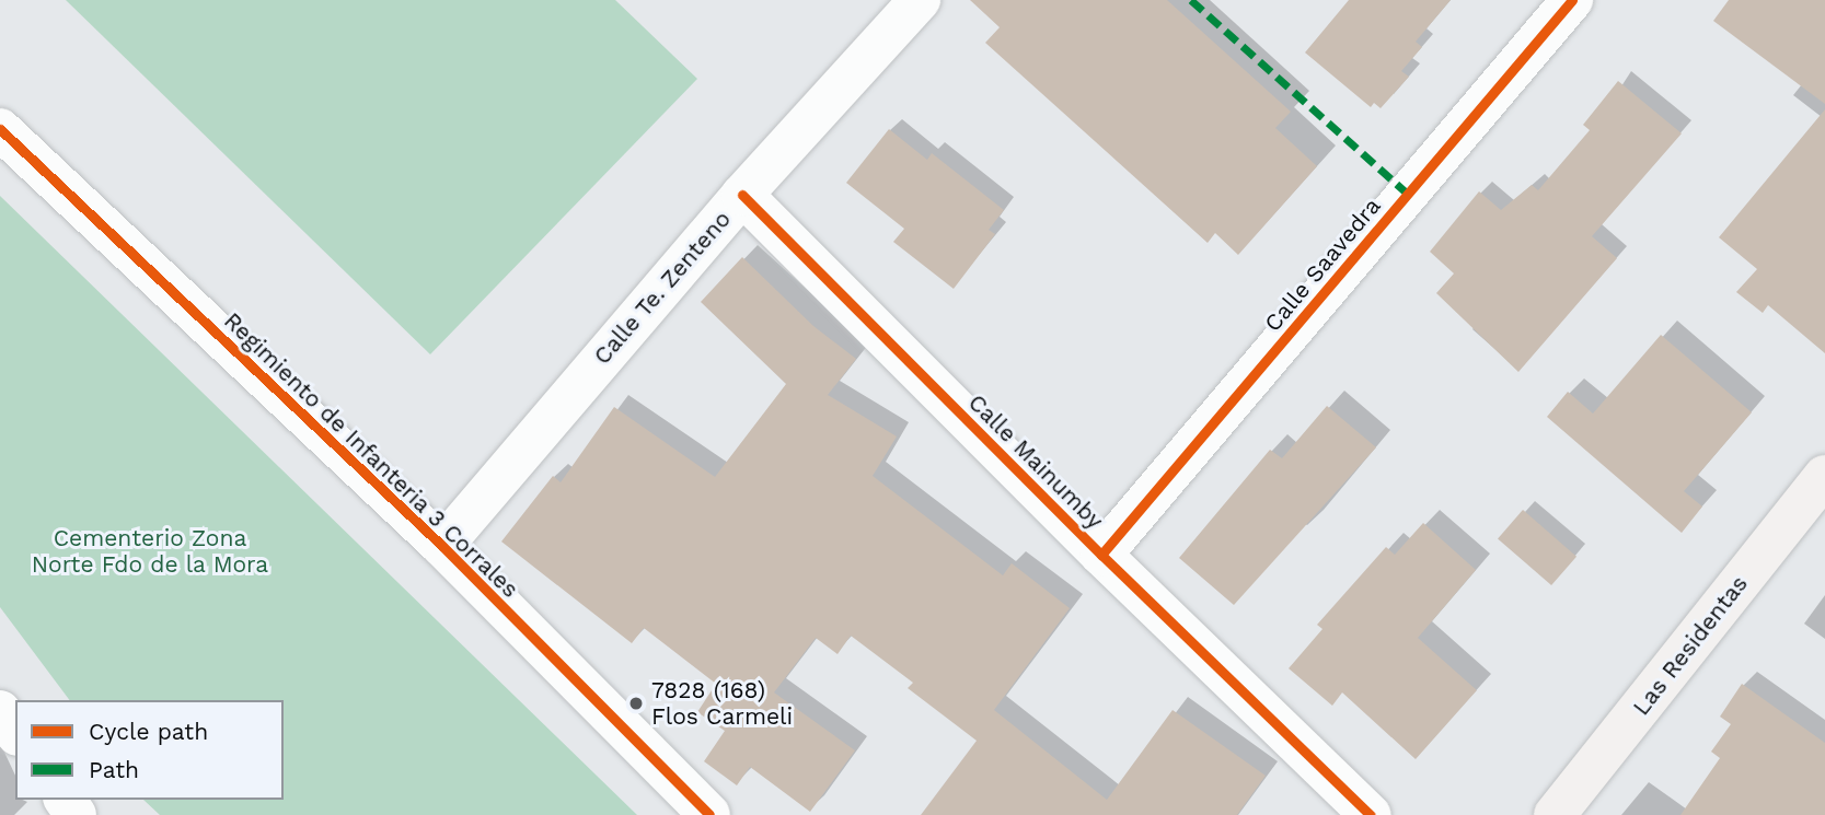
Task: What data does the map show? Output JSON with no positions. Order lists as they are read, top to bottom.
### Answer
{
  "streets": {
    "main road": ["Las Residentas"],
    "street": [
      "Calle Saavedra",
      "Calle Te. Zenteno",
      "Regimiento de Infanteria 3 Corrales",
      "Calle Mainumby"
    ]
  },
  "crossings": [
    ["Calle Saavedra", "Calle Mainumby"],
    ["Calle Te. Zenteno", "Regimiento de Infanteria 3 Corrales"],
    ["Calle Te. Zenteno", "Calle Mainumby"]
  ],
  "parks": ["Cementerio Zona Norte Fdo de la Mora"],
  "places": ["7828 (168) Flos Carmeli"],
  "legend": ["Cycle path", "Path"]
}
